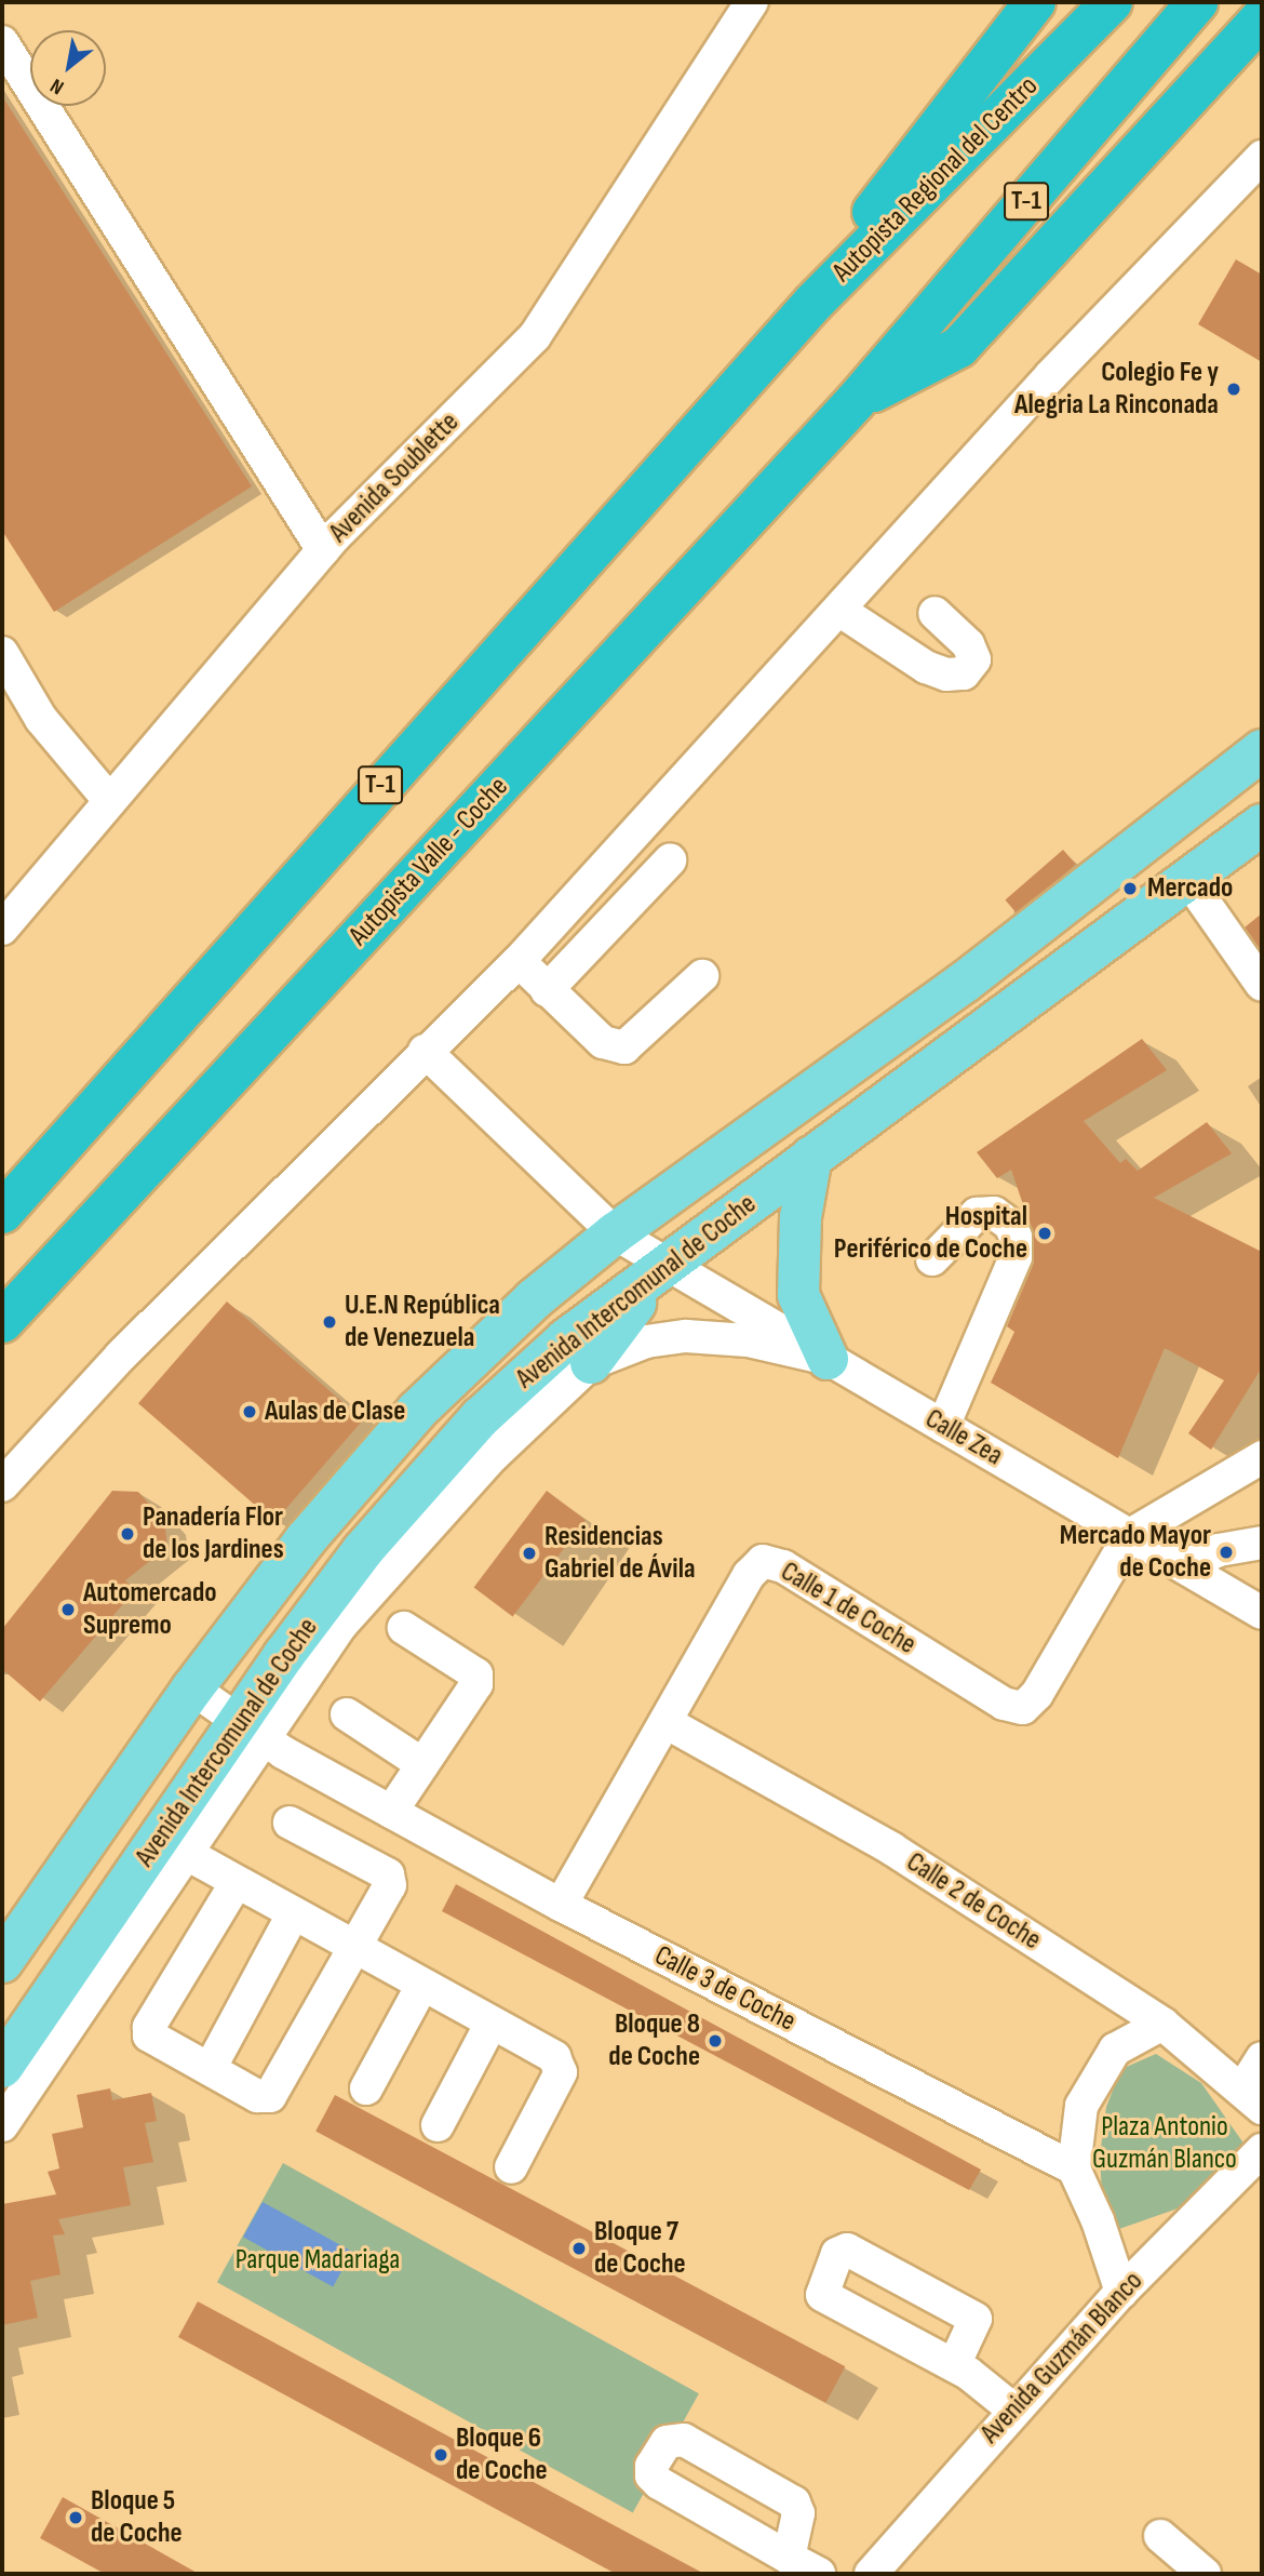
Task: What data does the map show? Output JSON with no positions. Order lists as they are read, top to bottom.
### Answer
{
  "streets": {
    "highway": ["Autopista Regional del Centro", "T-1", "Autopista Valle - Coche"],
    "main road": ["Avenida Intercomunal de Coche"],
    "street": [
      "Avenida Soublette",
      "Calle Zea",
      "Calle 1 de Coche",
      "Calle 2 de Coche",
      "Calle 3 de Coche",
      "Avenida Guzmán Blanco"
    ]
  },
  "crossings": [
    ["Autopista Regional del Centro", "T-1"],
    ["T-1", "Autopista Valle - Coche"],
    ["Avenida Intercomunal de Coche", "Calle Zea"],
    ["Avenida Intercomunal de Coche", "Calle 3 de Coche"],
    ["Calle Zea", "Calle 1 de Coche"],
    ["Calle 1 de Coche", "Calle 2 de Coche"],
    ["Calle 1 de Coche", "Calle 3 de Coche"]
  ],
  "parks": ["Plaza Antonio Guzmán Blanco", "Parque Madariaga"],
  "places": [
    "Colegio Fe y Alegria La Rinconada",
    "Mercado",
    "Hospital Periférico de Coche",
    "U.E.N República de Venezuela",
    "Aulas de Clase",
    "Panadería Flor de los Jardines",
    "Mercado Mayor de Coche",
    "Residencias Gabriel de Ávila",
    "Automercado Supremo",
    "Bloque 8 de Coche",
    "Bloque 7 de Coche",
    "Bloque 6 de Coche",
    "Bloque 5 de Coche"
  ],
  "north": "bottom left"
}
